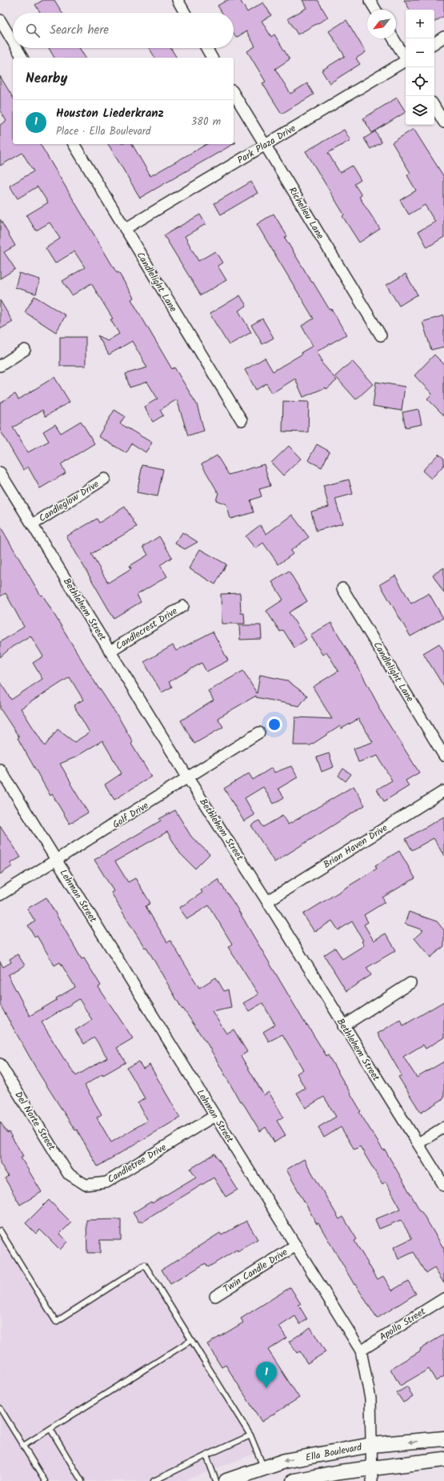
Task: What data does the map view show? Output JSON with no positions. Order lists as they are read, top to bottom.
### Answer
{
  "streets": {
    "main road": ["Ella Boulevard"],
    "street": [
      "Park Plaza Drive",
      "Richelieu Lane",
      "Candlelight Lane",
      "Candleglow Drive",
      "Bethlehem Street",
      "Candlecrest Drive",
      "Golf Drive",
      "Brian Haven Drive",
      "Lehman Street",
      "Del Norte Street",
      "Candletree Drive",
      "Twin Candle Drive",
      "Apollo Street"
    ]
  },
  "crossings": [
    ["Park Plaza Drive", "Richelieu Lane"],
    ["Park Plaza Drive", "Candlelight Lane"],
    ["Candleglow Drive", "Bethlehem Street"],
    ["Bethlehem Street", "Candlecrest Drive"],
    ["Bethlehem Street", "Golf Drive"],
    ["Bethlehem Street", "Brian Haven Drive"],
    ["Golf Drive", "Lehman Street"],
    ["Lehman Street", "Candletree Drive"],
    ["Lehman Street", "Twin Candle Drive"],
    ["Lehman Street", "Apollo Street"],
    ["Lehman Street", "Ella Boulevard"],
    ["Del Norte Street", "Candletree Drive"]
  ],
  "north": "bottom left",
  "page": {
    "map_buttons": ["+", "−"],
    "search": "Search here",
    "heading": "Nearby",
    "list": [
      {
        "mark": "1",
        "name": "Houston Liederkranz",
        "note": "Place · Ella Boulevard",
        "value": "380 m"
      }
    ],
    "pins": "1"
  }
}
